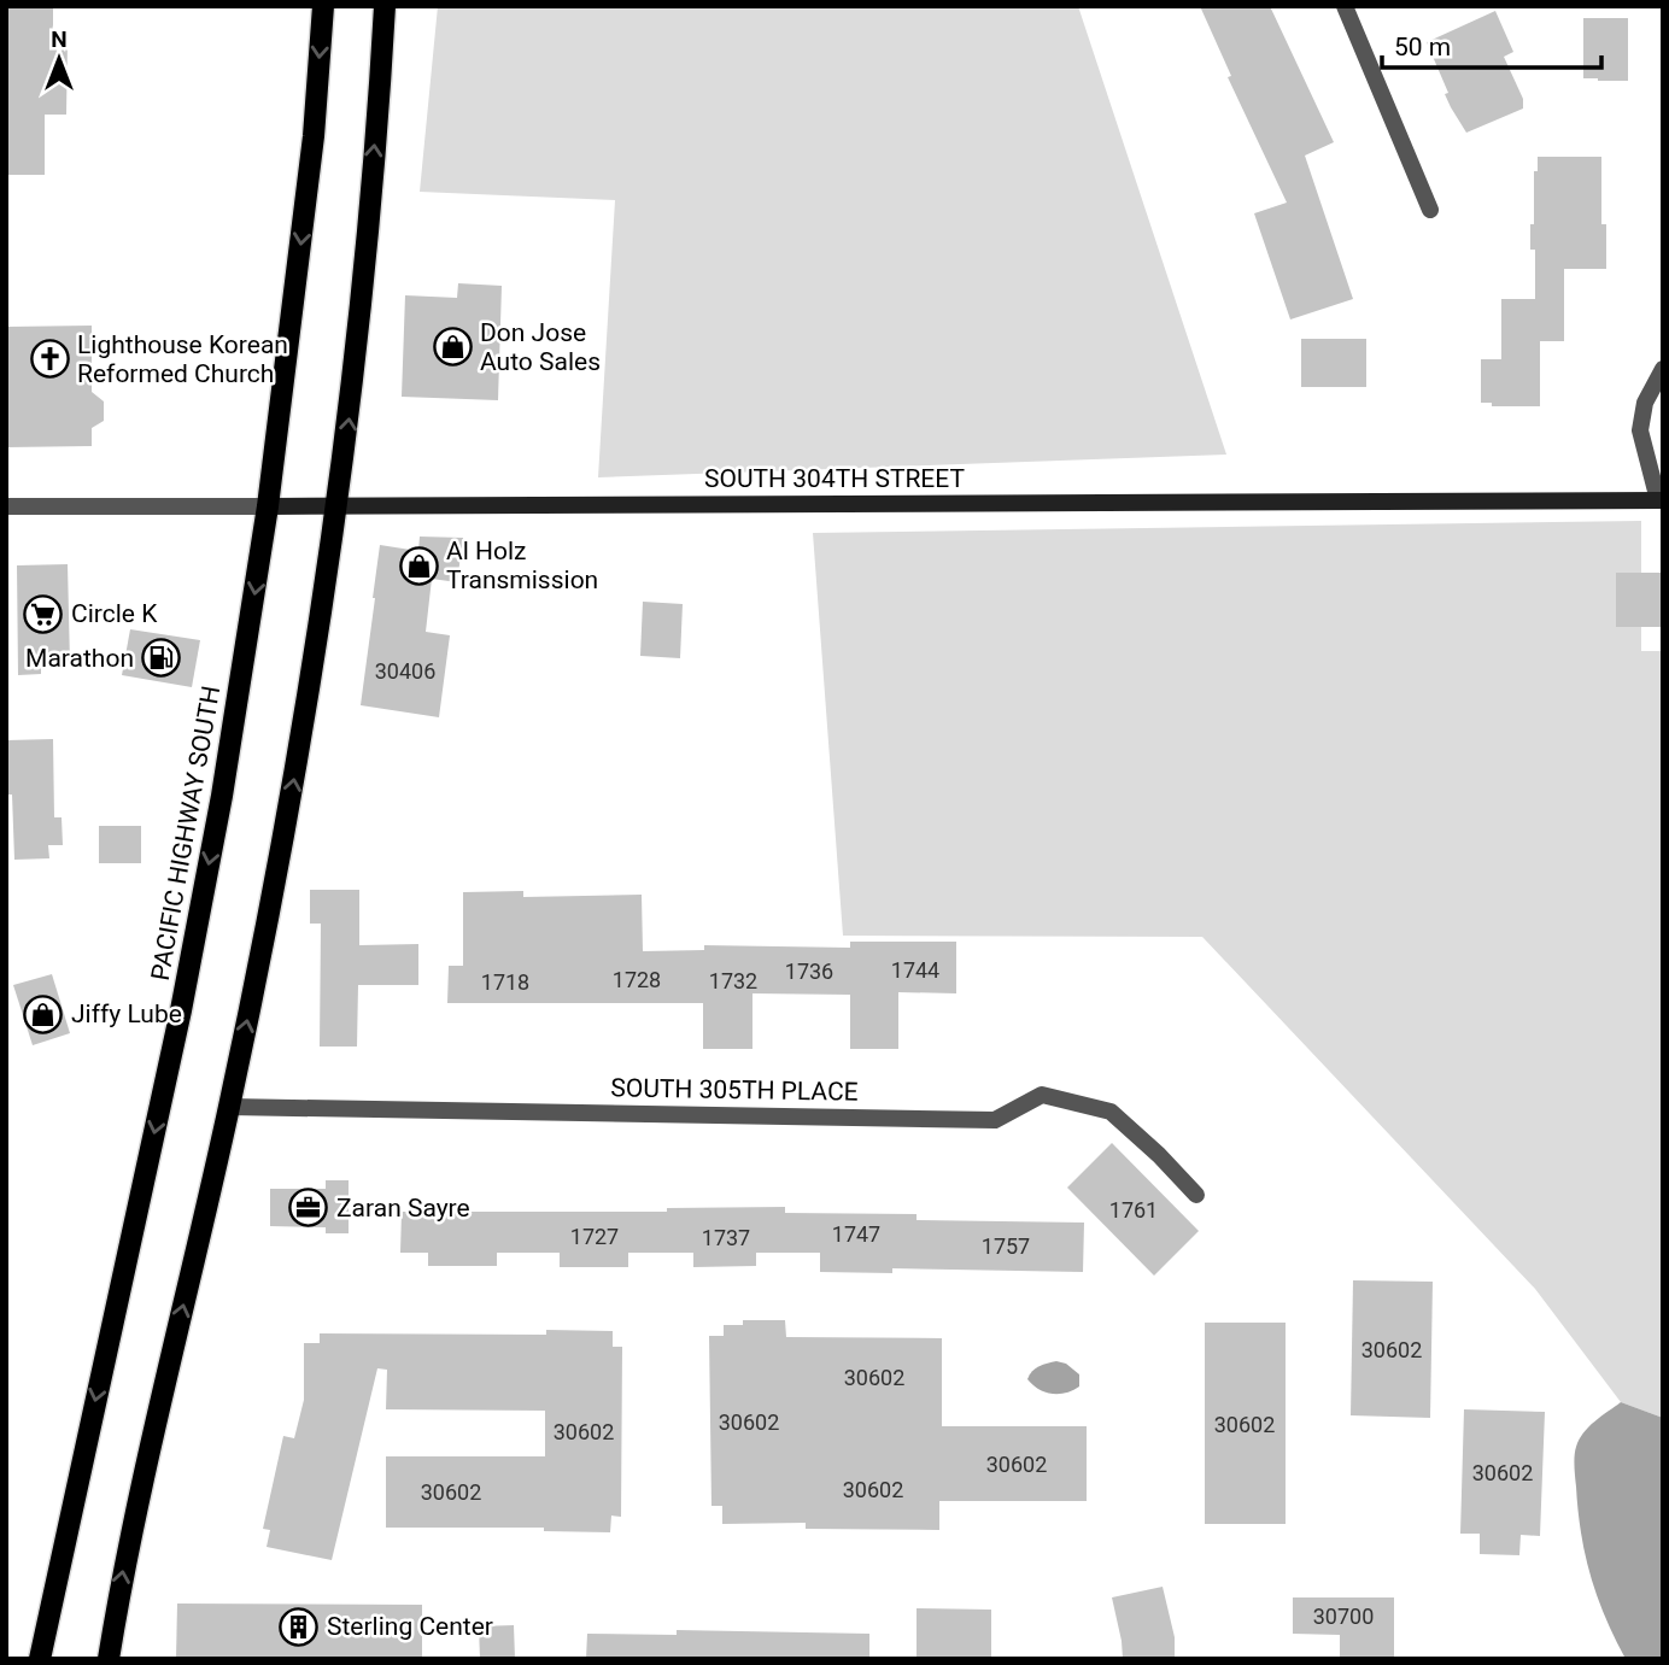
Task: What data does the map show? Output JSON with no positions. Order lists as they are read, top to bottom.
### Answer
{
  "streets": {
    "main road": ["PACIFIC HIGHWAY SOUTH"],
    "street": ["SOUTH 304TH STREET", "SOUTH 305TH PLACE"]
  },
  "crossings": [
    ["SOUTH 304TH STREET", "PACIFIC HIGHWAY SOUTH"]
  ],
  "places": {
    "shop": ["Don Jose Auto Sales", "Al Holz Transmission", "Jiffy Lube"],
    "church": ["Lighthouse Korean Reformed Church"],
    "supermarket": ["Circle K"],
    "fuel station": ["Marathon"],
    "office": ["Zaran Sayre"],
    "building": ["Sterling Center"]
  },
  "house_numbers": [
    "30406",
    "1744",
    "1736",
    "1728",
    "1732",
    "1718",
    "1761",
    "1747",
    "1727",
    "1737",
    "1757",
    "30602",
    "30602",
    "30602",
    "30602",
    "30602",
    "30602",
    "30602",
    "30602",
    "30602",
    "30700"
  ],
  "scale_bar": "50 m",
  "north": "top"
}
